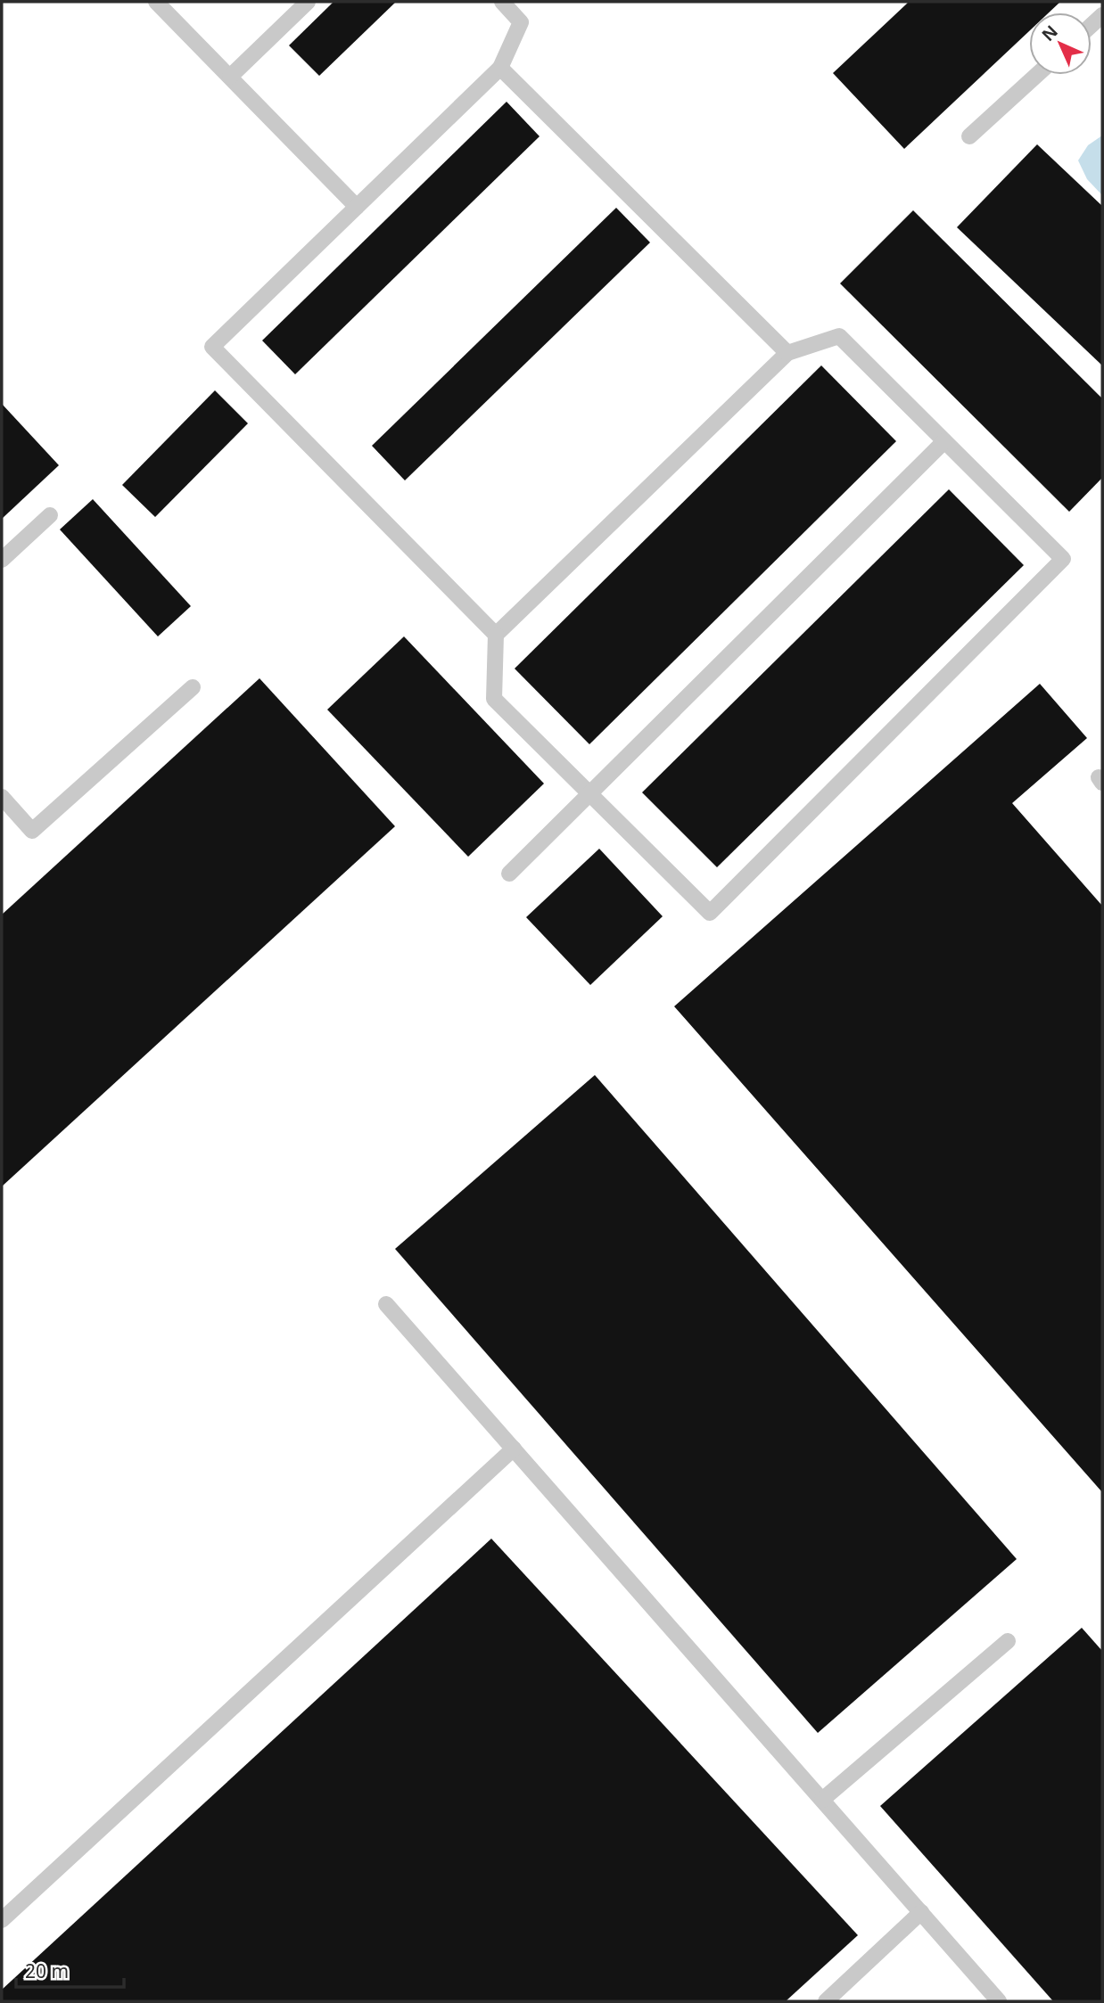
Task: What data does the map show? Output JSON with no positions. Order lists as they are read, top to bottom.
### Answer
{
  "scale_bar": "20 m",
  "north": "top left"
}
